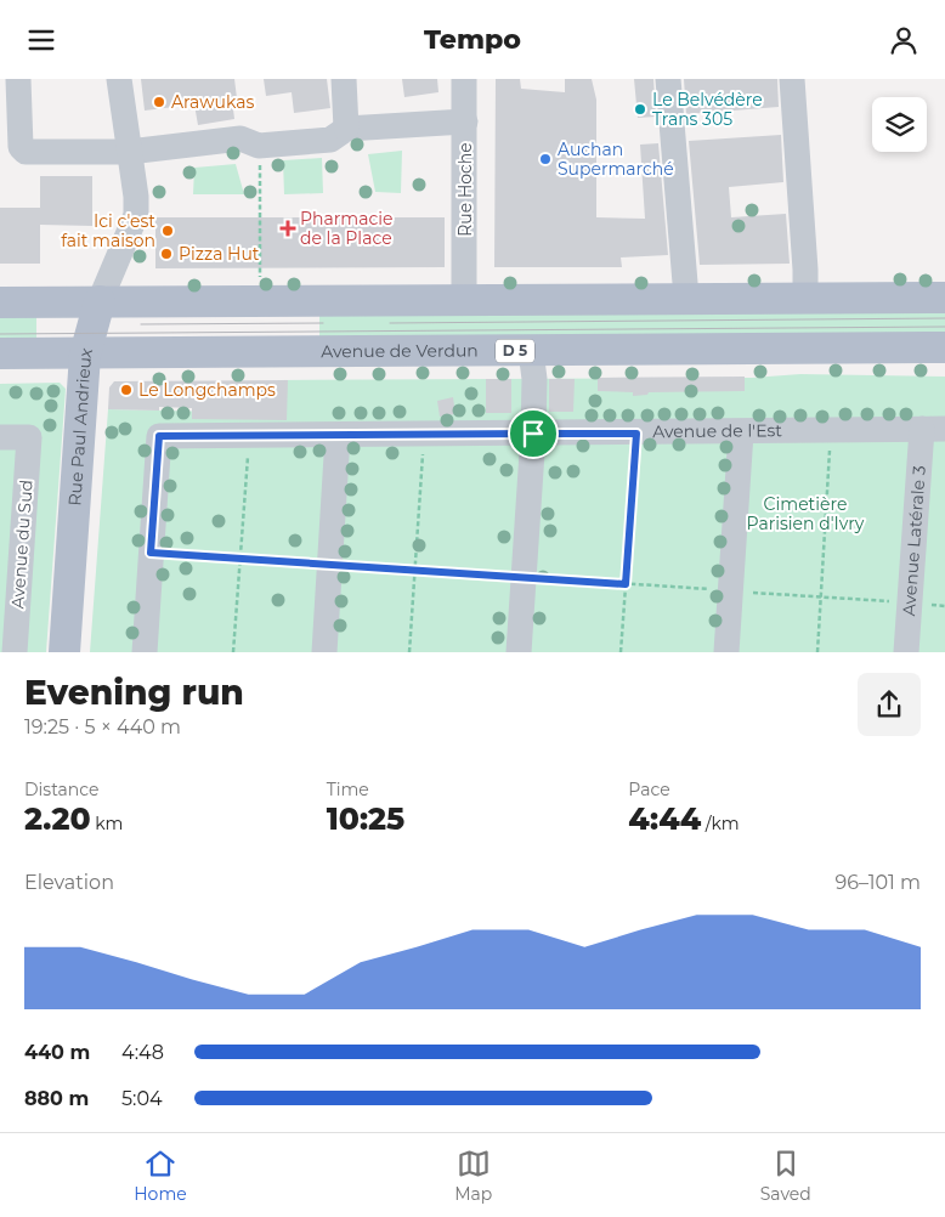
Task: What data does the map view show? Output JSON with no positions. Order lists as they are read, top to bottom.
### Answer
{
  "streets": {
    "main road": ["D 5", "Avenue de Verdun", "Rue Paul Andrieux"],
    "street": [
      "Rue Hoche",
      "Avenue de l'Est",
      "Avenue Latérale 3",
      "Avenue du Sud"
    ]
  },
  "crossings": [
    ["Avenue de Verdun", "Rue Paul Andrieux"],
    ["Avenue de l'Est", "Avenue Latérale 3"]
  ],
  "parks": ["Cimetière Parisien d'Ivry"],
  "places": {
    "other": [
      "Arawukas",
      "Le Belvédère Trans 305",
      "Auchan Supermarché",
      "Ici c'est fait maison",
      "Pizza Hut",
      "Le Longchamps"
    ],
    "health": ["Pharmacie de la Place"]
  },
  "page": {
    "header": "Tempo",
    "heading": ["Evening run", "19:25 · 5 × 440 m"],
    "stats": [
      ["Distance", "2.20 km"],
      ["Time", "10:25"],
      ["Pace", "4:44 /km"]
    ],
    "chart": ["Elevation", "96–101 m"],
    "list": [
      {
        "name": "440 m",
        "note": "4:48"
      },
      {
        "name": "880 m",
        "note": "5:04"
      }
    ],
    "tabs": ["Home", "Map", "Saved"]
  }
}
